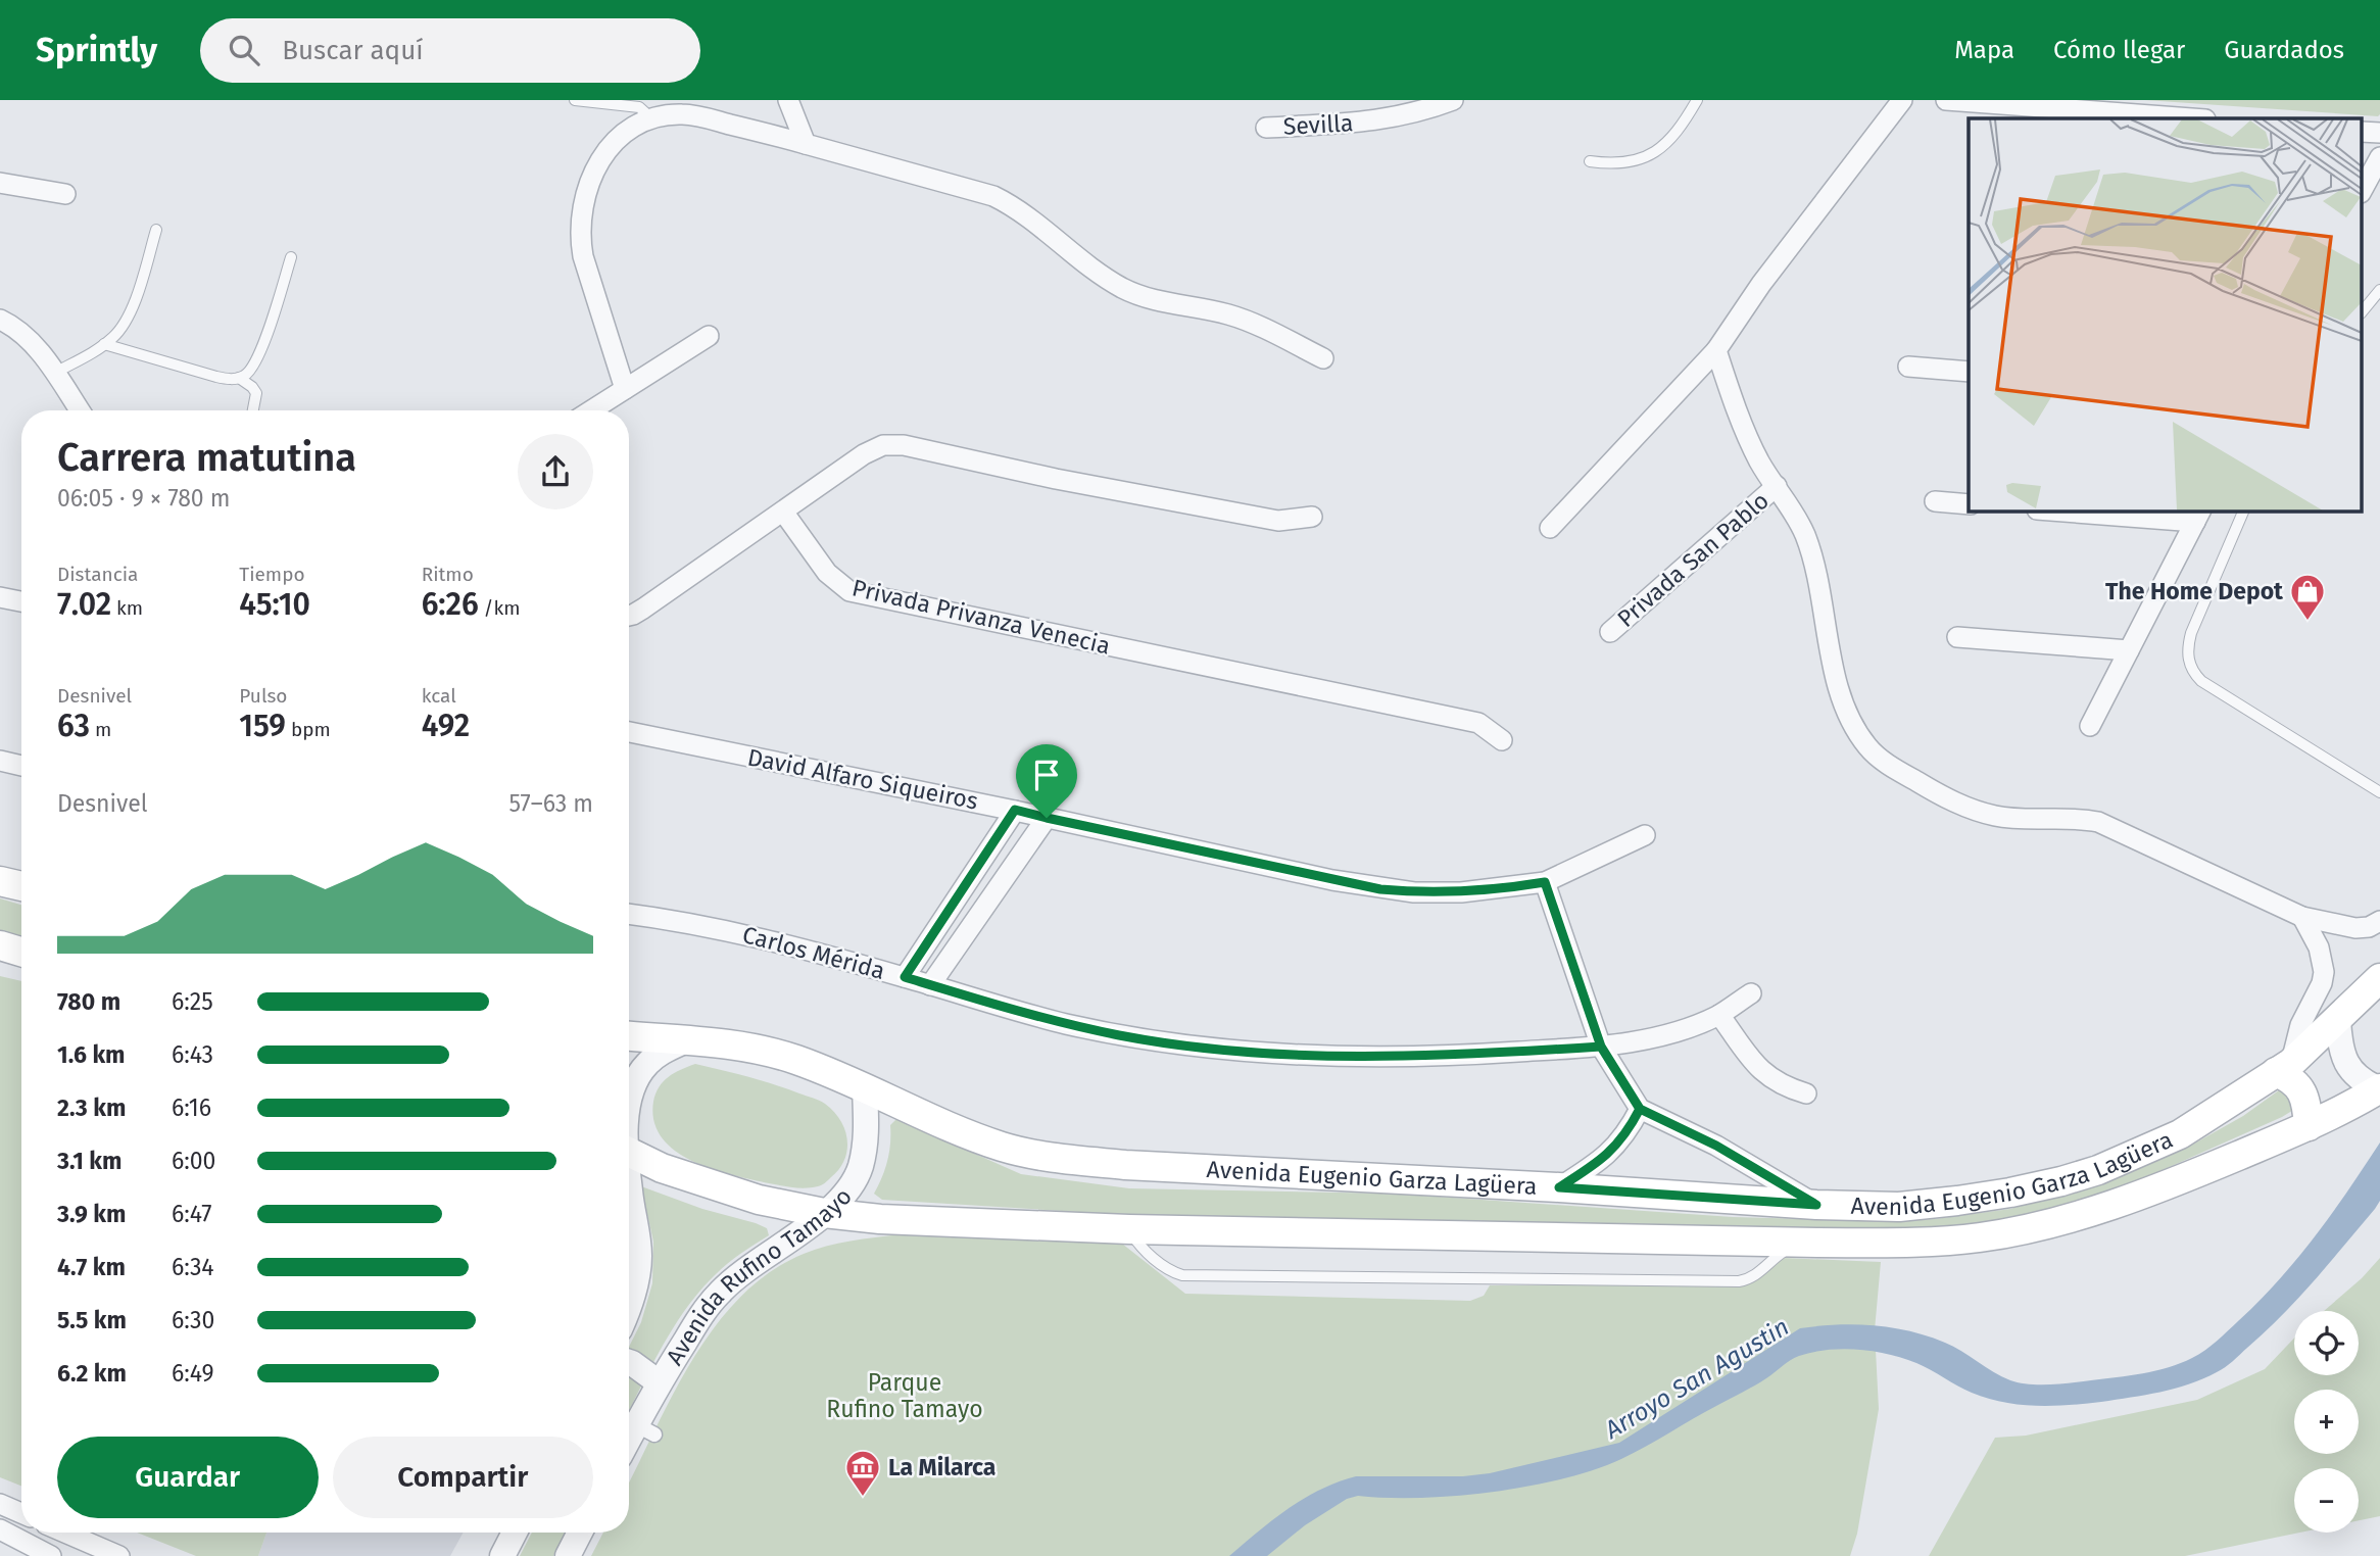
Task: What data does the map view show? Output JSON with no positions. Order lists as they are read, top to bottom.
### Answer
{
  "streets": {
    "main road": ["Avenida Eugenio Garza Lagüera"],
    "street": [
      "Sevilla",
      "Privada San Pablo",
      "Privada Privanza Venecia",
      "David Alfaro Siqueiros",
      "Carlos Mérida",
      "Avenida Rufino Tamayo"
    ]
  },
  "crossings": [
    ["Avenida Eugenio Garza Lagüera", "Avenida Rufino Tamayo"]
  ],
  "water": ["Arroyo San Agustin"],
  "parks": ["Parque Rufino Tamayo"],
  "places": {
    "shop": ["The Home Depot"],
    "museum": ["La Milarca"]
  },
  "page": {
    "header": "Sprintly",
    "search": "Buscar aquí",
    "nav": ["Mapa", "Cómo llegar", "Guardados"],
    "heading": ["Carrera matutina", "06:05 · 9 × 780 m"],
    "stats": [
      ["Distancia", "7.02 km"],
      ["Tiempo", "45:10"],
      ["Ritmo", "6:26 /km"],
      ["Desnivel", "63 m"],
      ["Pulso", "159 bpm"],
      ["kcal", "492"]
    ],
    "chart": ["Desnivel", "57–63 m"],
    "list": [
      {
        "name": "780 m",
        "note": "6:25"
      },
      {
        "name": "1.6 km",
        "note": "6:43"
      },
      {
        "name": "2.3 km",
        "note": "6:16"
      },
      {
        "name": "3.1 km",
        "note": "6:00"
      },
      {
        "name": "3.9 km",
        "note": "6:47"
      },
      {
        "name": "4.7 km",
        "note": "6:34"
      },
      {
        "name": "5.5 km",
        "note": "6:30"
      },
      {
        "name": "6.2 km",
        "note": "6:49"
      }
    ],
    "map_buttons": ["+", "−"],
    "buttons": ["Guardar", "Compartir"]
  }
}
